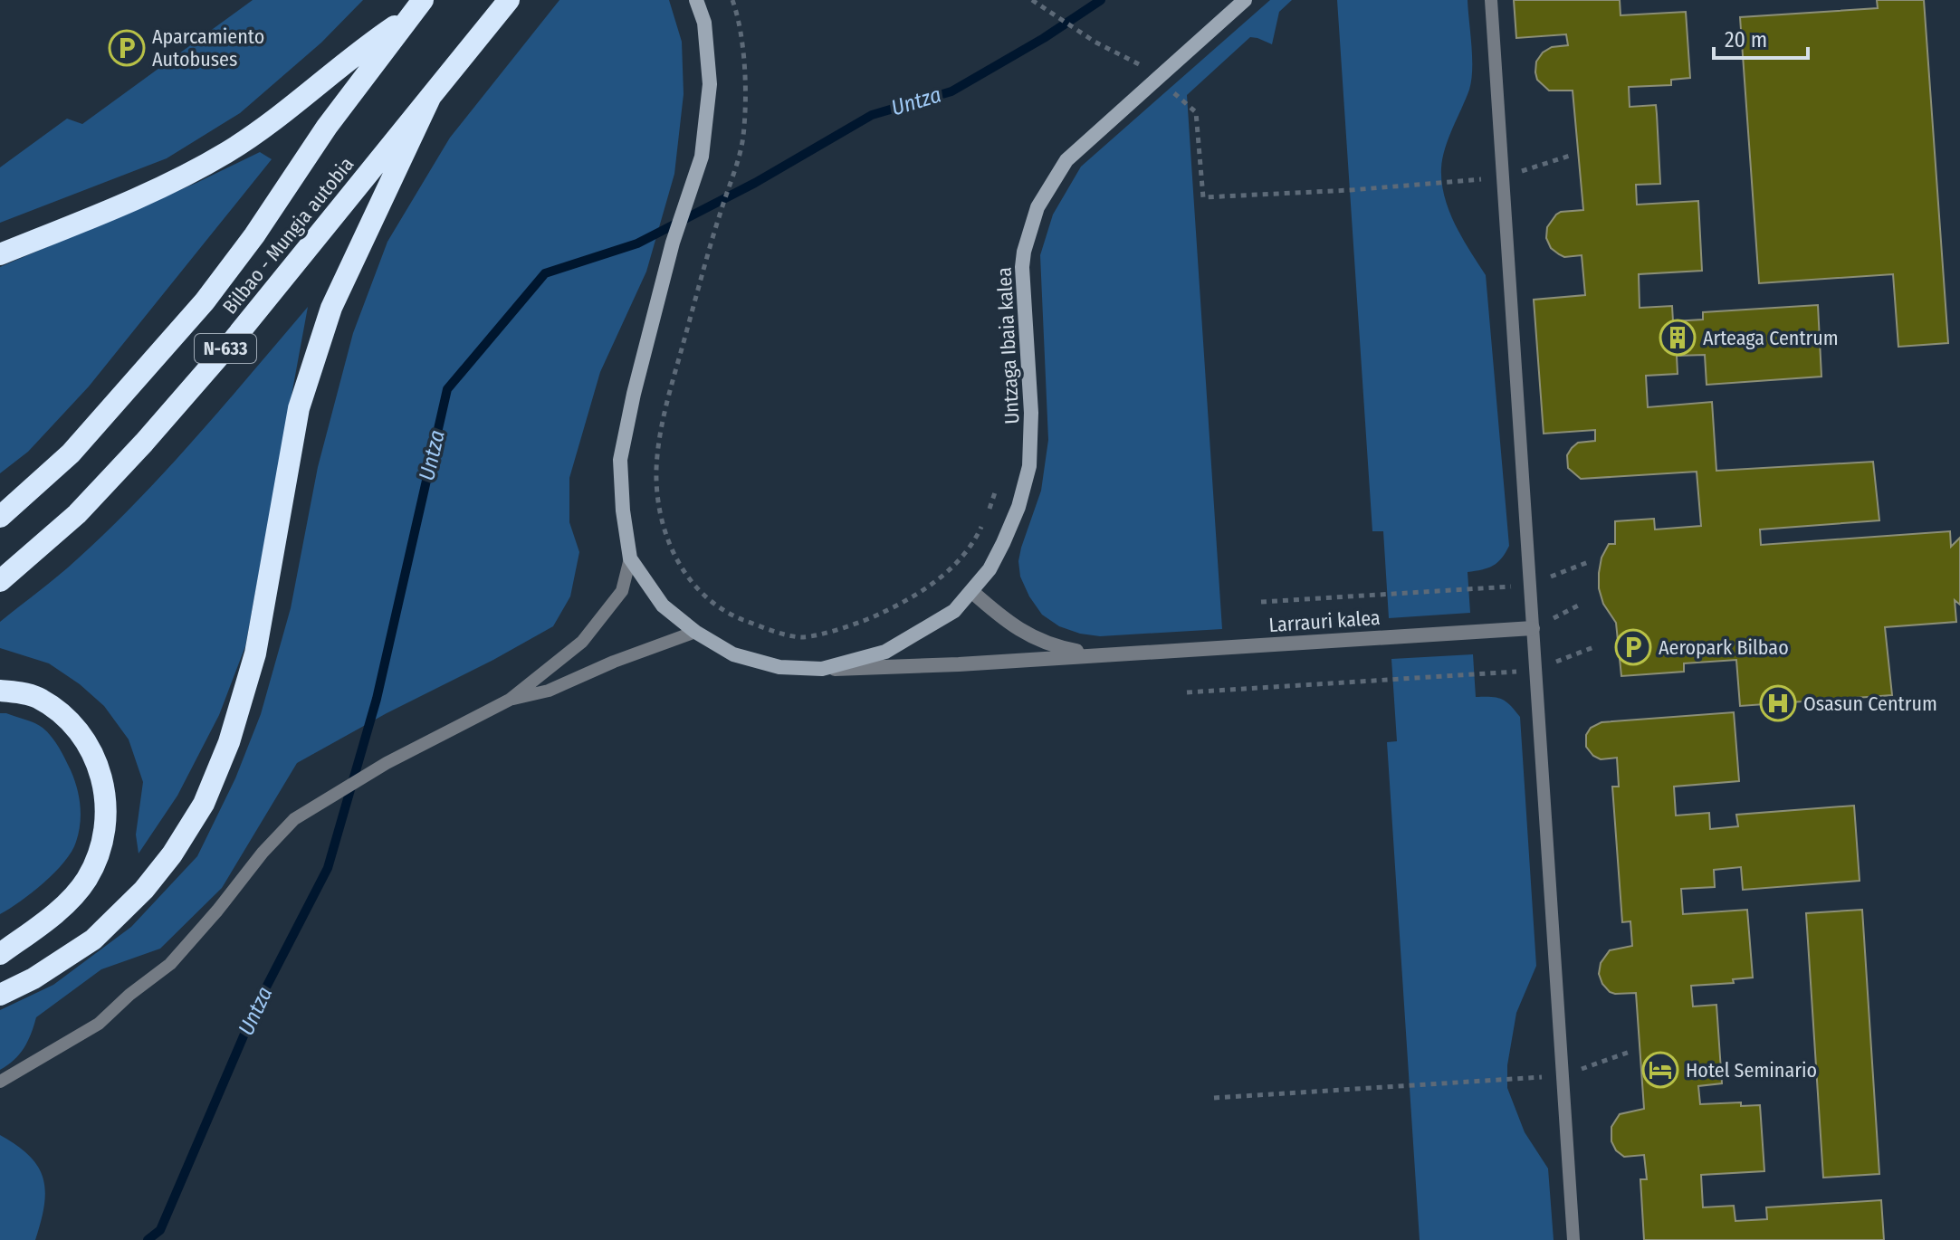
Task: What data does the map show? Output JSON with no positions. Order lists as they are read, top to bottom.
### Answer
{
  "streets": {
    "highway": ["Bilbao - Mungia autobia", "N-633"],
    "street": ["Untzaga Ibaia kalea", "Larrauri kalea"]
  },
  "water": ["Untza"],
  "places": {
    "parking": ["Aparcamiento Autobuses", "Aeropark Bilbao"],
    "building": ["Arteaga Centrum"],
    "hospital": ["Osasun Centrum"],
    "hotel": ["Hotel Seminario"]
  },
  "scale_bar": "20 m"
}
